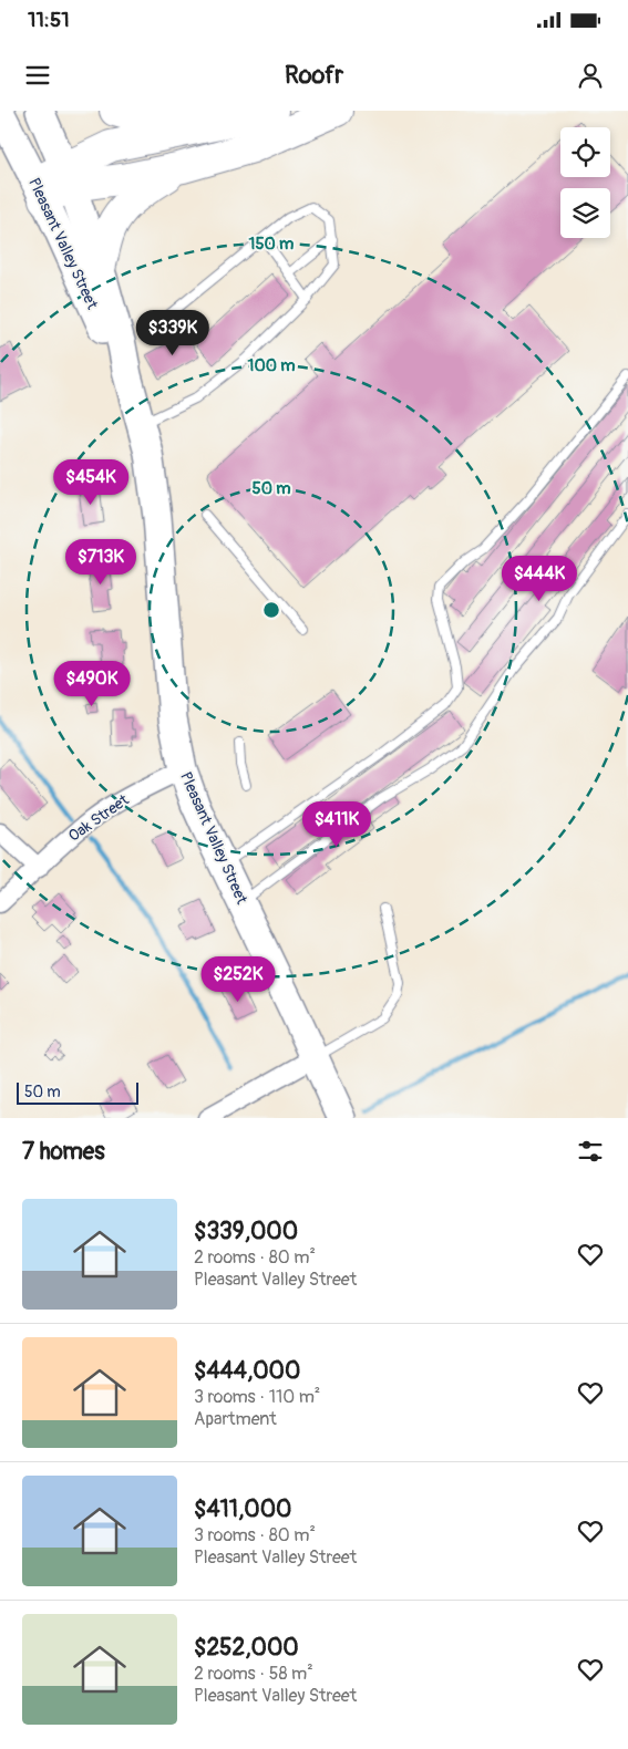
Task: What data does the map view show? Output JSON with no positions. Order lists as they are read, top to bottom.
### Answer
{
  "streets": {
    "main road": ["Pleasant Valley Street"],
    "street": ["Oak Street"]
  },
  "crossings": [
    ["Pleasant Valley Street", "Oak Street"]
  ],
  "scale_bar": "50 m",
  "page": {
    "status": "11:51",
    "header": "Roofr",
    "price": [
      "$339K",
      "$454K",
      "$713K",
      "$444K",
      "$490K",
      "$411K",
      "$252K"
    ],
    "scale": "50 m",
    "heading": "7 homes",
    "list": [
      {
        "name": "$339,000",
        "note": "2 rooms · 80 m² · Pleasant Valley Street"
      },
      {
        "name": "$444,000",
        "note": "3 rooms · 110 m² · Apartment"
      },
      {
        "name": "$411,000",
        "note": "3 rooms · 80 m² · Pleasant Valley Street"
      },
      {
        "name": "$252,000",
        "note": "2 rooms · 58 m² · Pleasant Valley Street"
      }
    ]
  },
  "rings": ["150 m", "100 m", "50 m"]
}
